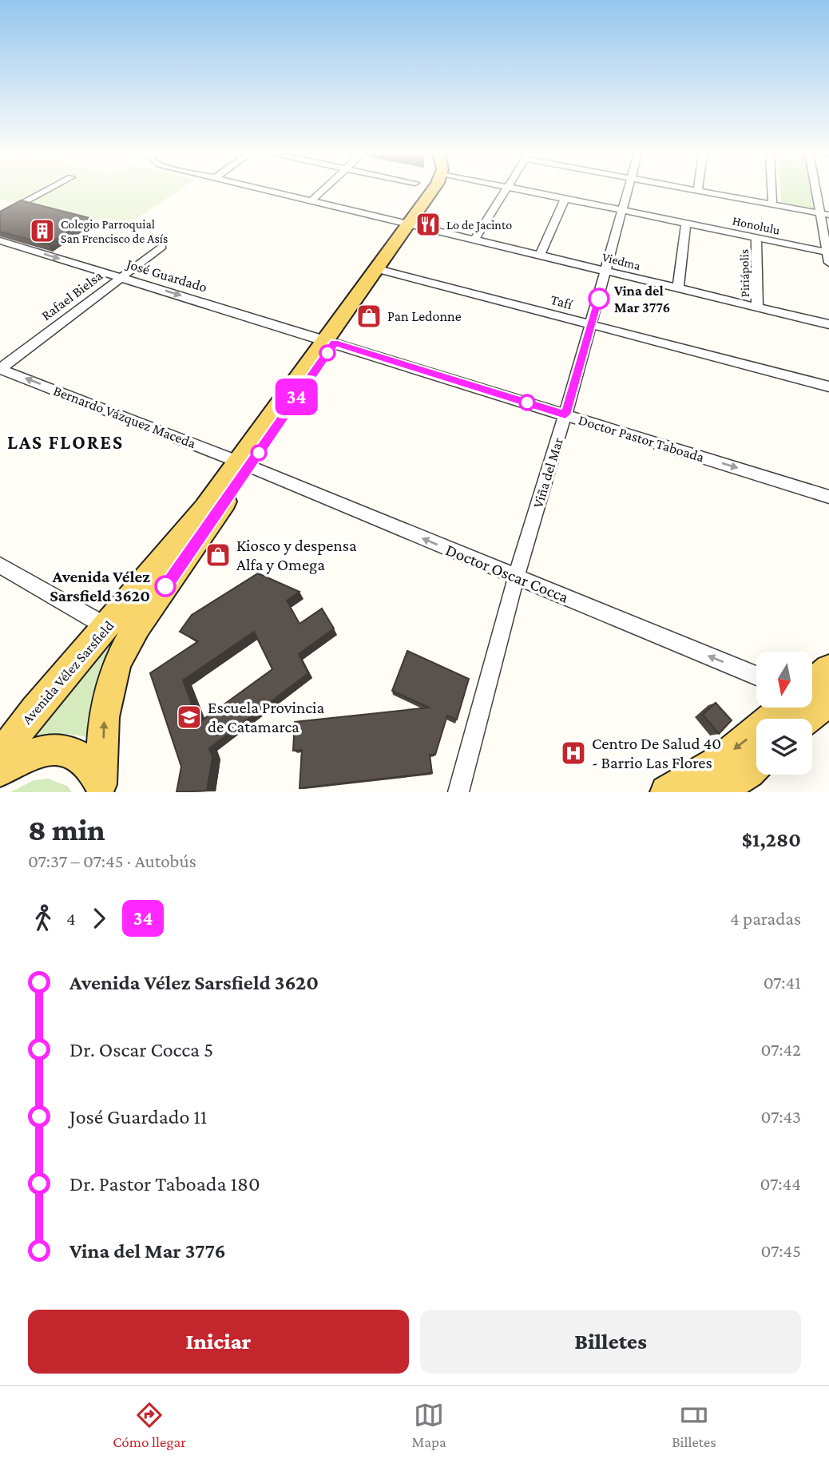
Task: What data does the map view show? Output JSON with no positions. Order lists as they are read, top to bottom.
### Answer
{
  "streets": {
    "main road": ["Avenida Vélez Sarsfield"],
    "street": [
      "Honolulu",
      "Viedma",
      "Piriápolis",
      "José Guardado",
      "Rafael Bielsa",
      "Tafí",
      "Bernardo Vázquez Maceda",
      "Doctor Pastor Taboada",
      "Viña del Mar",
      "Doctor Oscar Cocca"
    ]
  },
  "crossings": [
    ["Honolulu", "Piriápolis"],
    ["Honolulu", "Viña del Mar"],
    ["Viedma", "Piriápolis"],
    ["Viedma", "Viña del Mar"],
    ["Viedma", "Avenida Vélez Sarsfield"],
    ["José Guardado", "Rafael Bielsa"],
    ["José Guardado", "Doctor Pastor Taboada"],
    ["José Guardado", "Avenida Vélez Sarsfield"],
    ["Rafael Bielsa", "Bernardo Vázquez Maceda"],
    ["Tafí", "Viña del Mar"],
    ["Tafí", "Avenida Vélez Sarsfield"],
    ["Bernardo Vázquez Maceda", "Doctor Oscar Cocca"],
    ["Bernardo Vázquez Maceda", "Avenida Vélez Sarsfield"],
    ["Doctor Pastor Taboada", "Viña del Mar"],
    ["Doctor Pastor Taboada", "Avenida Vélez Sarsfield"],
    ["Viña del Mar", "Doctor Oscar Cocca"],
    ["Doctor Oscar Cocca", "Avenida Vélez Sarsfield"]
  ],
  "one_way": [
    "José Guardado",
    "Bernardo Vázquez Maceda",
    "Doctor Pastor Taboada",
    "Doctor Oscar Cocca"
  ],
  "districts": ["LAS FLORES"],
  "places": {
    "restaurant": ["Lo de Jacinto"],
    "building": ["Colegio Parroquial San Frencisco de Asís"],
    "other": ["Vina del Mar 3776", "Avenida Vélez Sarsfield 3620"],
    "shop": ["Pan Ledonne", "Kiosco y despensa Alfa y Omega"],
    "school or university": ["Escuela Provincia de Catamarca"],
    "hospital": ["Centro De Salud 40 - Barrio Las Flores"]
  },
  "lines": ["bus line 34"],
  "north": "bottom",
  "page": {
    "on_map": "34",
    "heading": ["8 min", "07:37 – 07:45 · Autobús", "$1,280"],
    "legs": ["4", "34", "4 paradas"],
    "list": [
      {
        "name": "Avenida Vélez Sarsfield 3620",
        "value": "07:41"
      },
      {
        "name": "Dr. Oscar Cocca 5",
        "value": "07:42"
      },
      {
        "name": "José Guardado 11",
        "value": "07:43"
      },
      {
        "name": "Dr. Pastor Taboada 180",
        "value": "07:44"
      },
      {
        "name": "Vina del Mar 3776",
        "value": "07:45"
      }
    ],
    "buttons": ["Iniciar", "Billetes"],
    "tabs": ["Cómo llegar", "Mapa", "Billetes"]
  }
}
